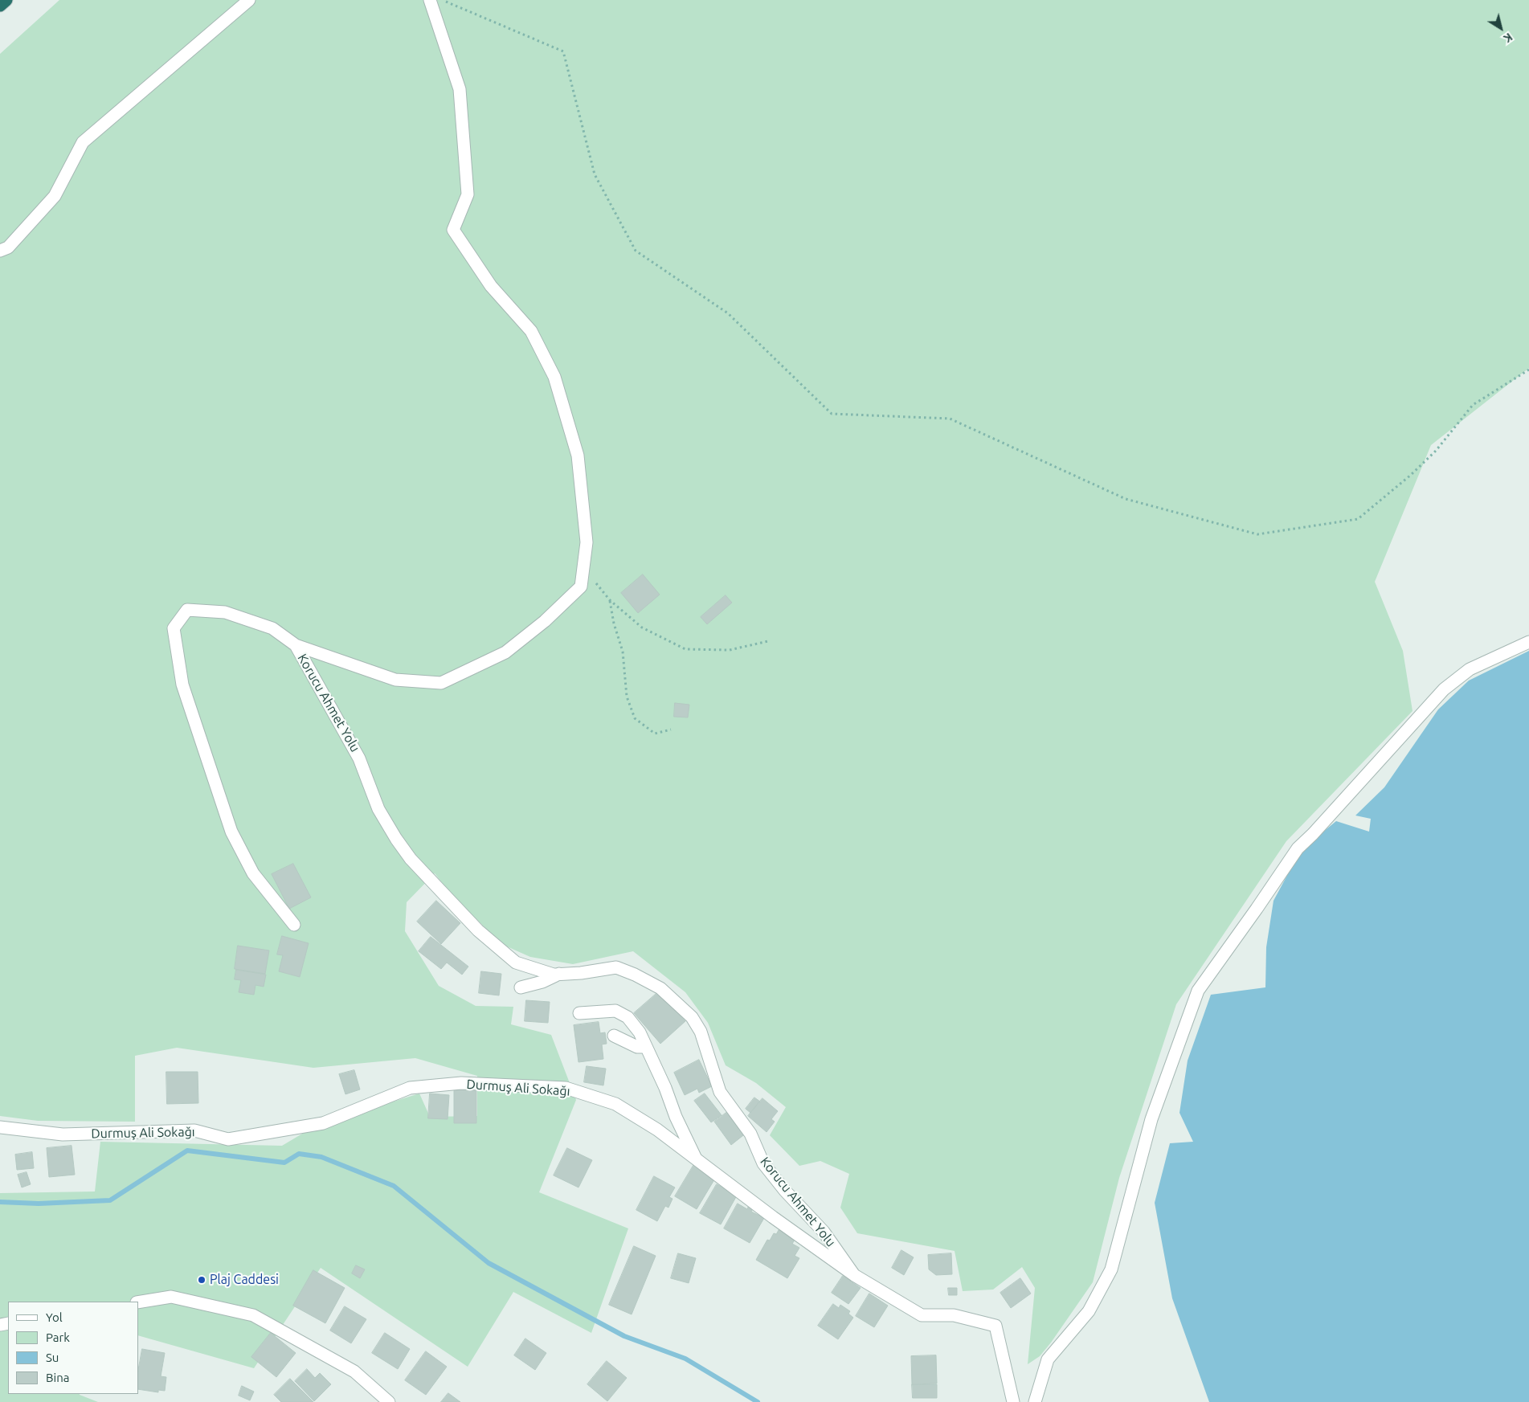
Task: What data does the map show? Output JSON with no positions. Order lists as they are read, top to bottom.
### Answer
{
  "streets": {
    "street": ["Korucu Ahmet Yolu", "Durmuş Ali Sokağı"]
  },
  "crossings": [
    ["Korucu Ahmet Yolu", "Durmuş Ali Sokağı"]
  ],
  "places": ["Plaj Caddesi"],
  "legend": [
    "Yol",
    "Park",
    "Su",
    "Bina"
  ],
  "north": "bottom right"
}
